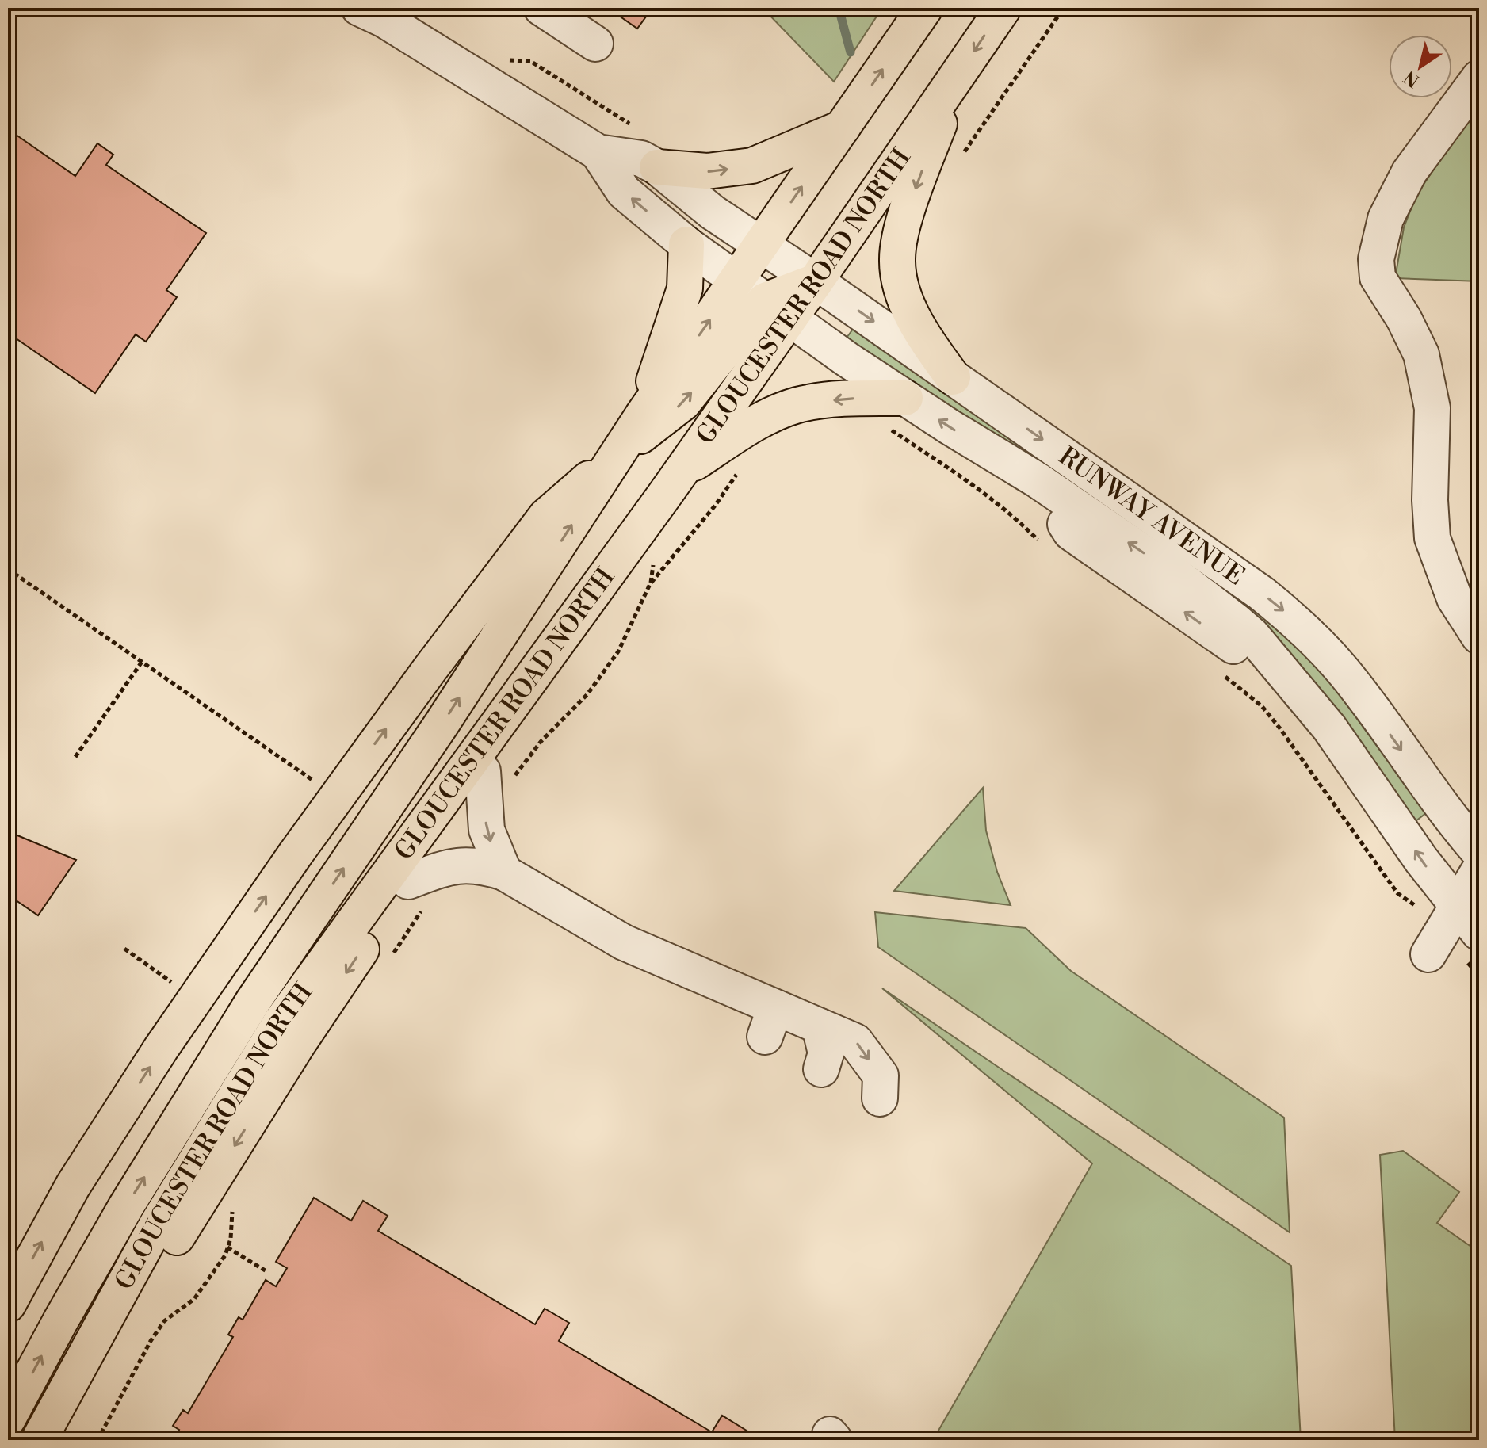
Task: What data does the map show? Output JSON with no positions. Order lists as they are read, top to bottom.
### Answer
{
  "streets": {
    "main road": ["GLOUCESTER ROAD NORTH"],
    "street": ["RUNWAY AVENUE"]
  },
  "crossings": [
    ["GLOUCESTER ROAD NORTH", "RUNWAY AVENUE"]
  ],
  "north": "bottom left"
}
